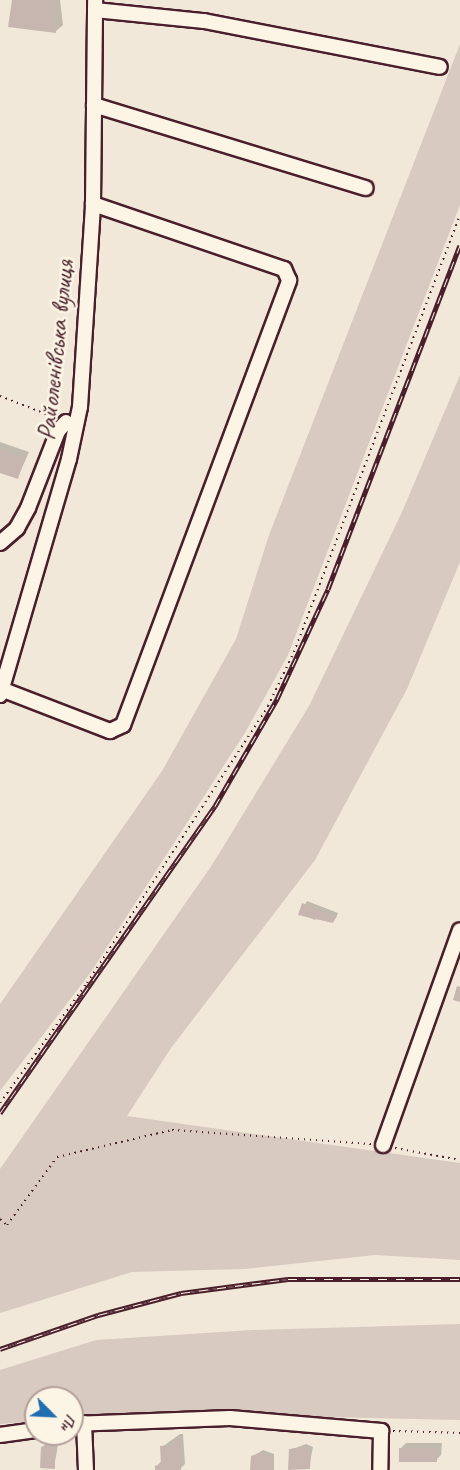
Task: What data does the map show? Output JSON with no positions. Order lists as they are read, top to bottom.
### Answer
{
  "streets": {
    "street": ["Райоленівська вулиця"]
  },
  "north": "bottom right"
}
